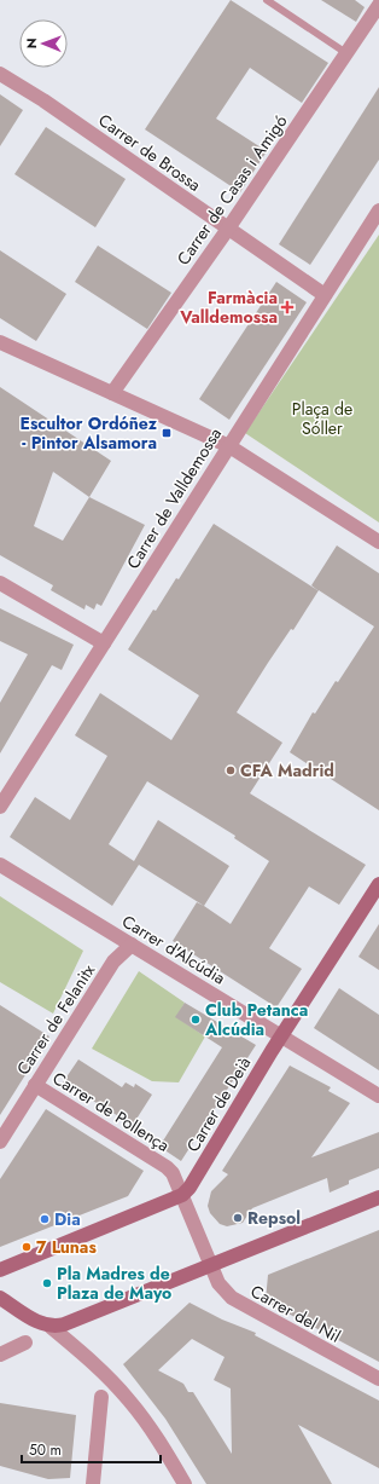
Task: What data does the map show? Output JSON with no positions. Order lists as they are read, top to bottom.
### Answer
{
  "streets": {
    "street": [
      "Carrer de Brossa",
      "Carrer de Casas i Amigó",
      "Carrer de Valldemossa",
      "Carrer d'Alcúdia",
      "Carrer de Felanitx",
      "Carrer de Deià",
      "Carrer de Pollença",
      "Carrer del Nil"
    ]
  },
  "crossings": [
    ["Carrer de Brossa", "Carrer de Casas i Amigó"],
    ["Carrer de Brossa", "Carrer de Valldemossa"],
    ["Carrer d'Alcúdia", "Carrer de Felanitx"],
    ["Carrer d'Alcúdia", "Carrer de Deià"],
    ["Carrer de Felanitx", "Carrer de Pollença"],
    ["Carrer de Deià", "Carrer de Pollença"],
    ["Carrer de Pollença", "Carrer del Nil"]
  ],
  "parks": ["Plaça de Sóller"],
  "places": {
    "health": ["Farmàcia Valldemossa"],
    "transit": ["Escultor Ordóñez - Pintor Alsamora"],
    "other": [
      "CFA Madrid",
      "Club Petanca Alcúdia",
      "Repsol",
      "Dia",
      "7 Lunas",
      "Pla Madres de Plaza de Mayo"
    ]
  },
  "scale_bar": "50 m",
  "north": "left"
}
